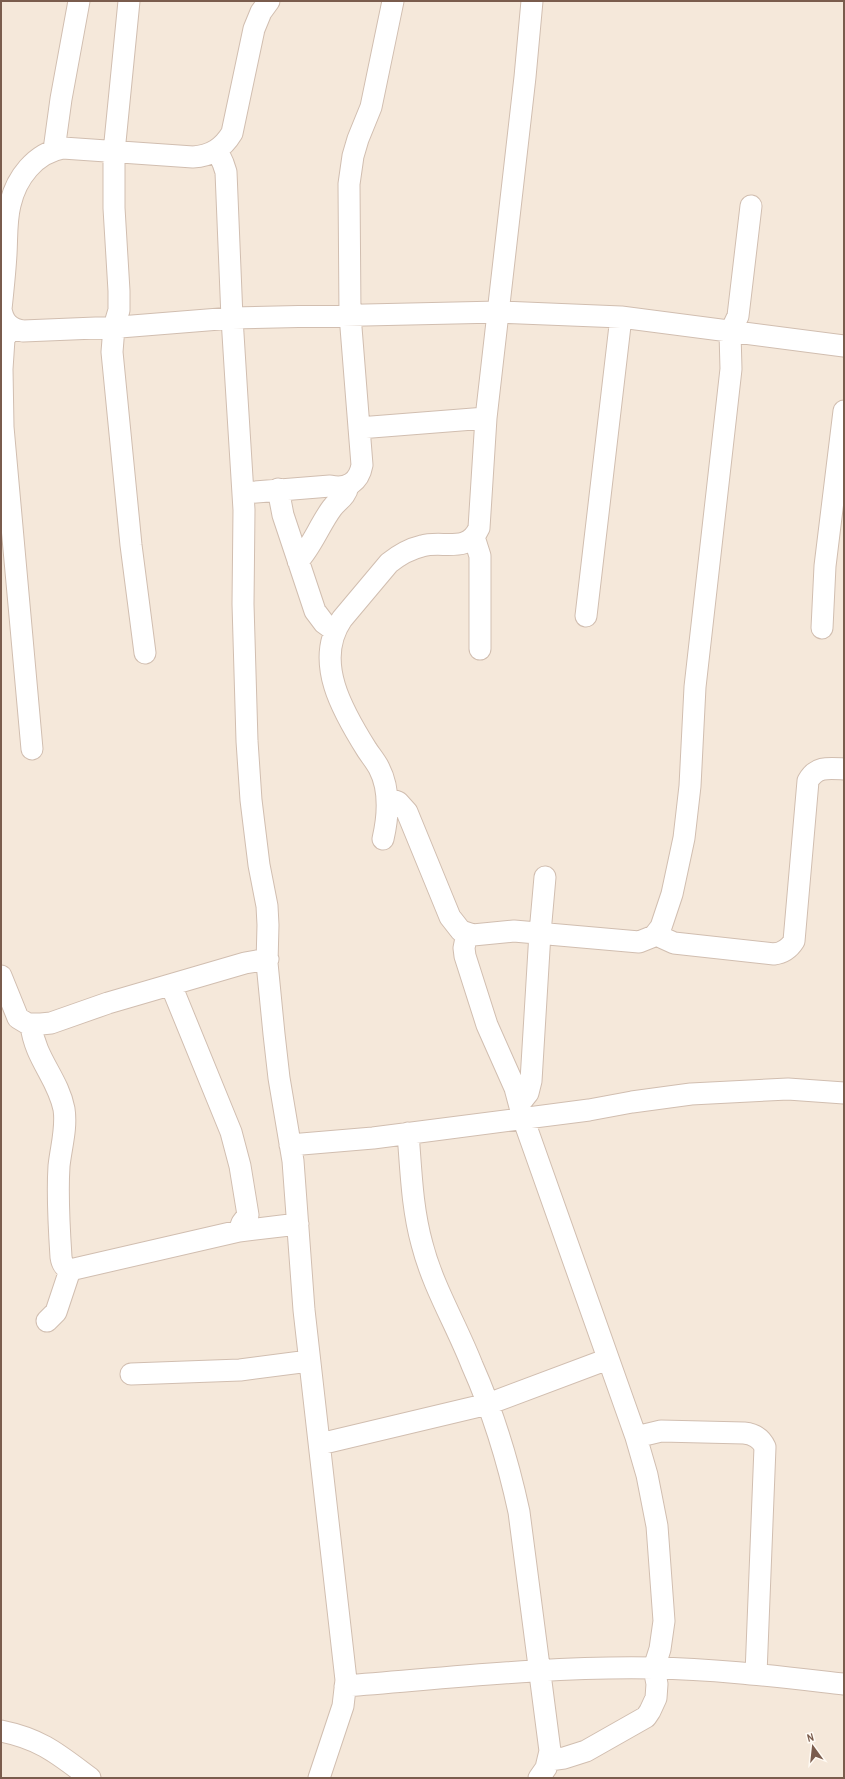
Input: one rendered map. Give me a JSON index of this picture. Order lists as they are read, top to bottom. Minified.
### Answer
{"north":"top"}
